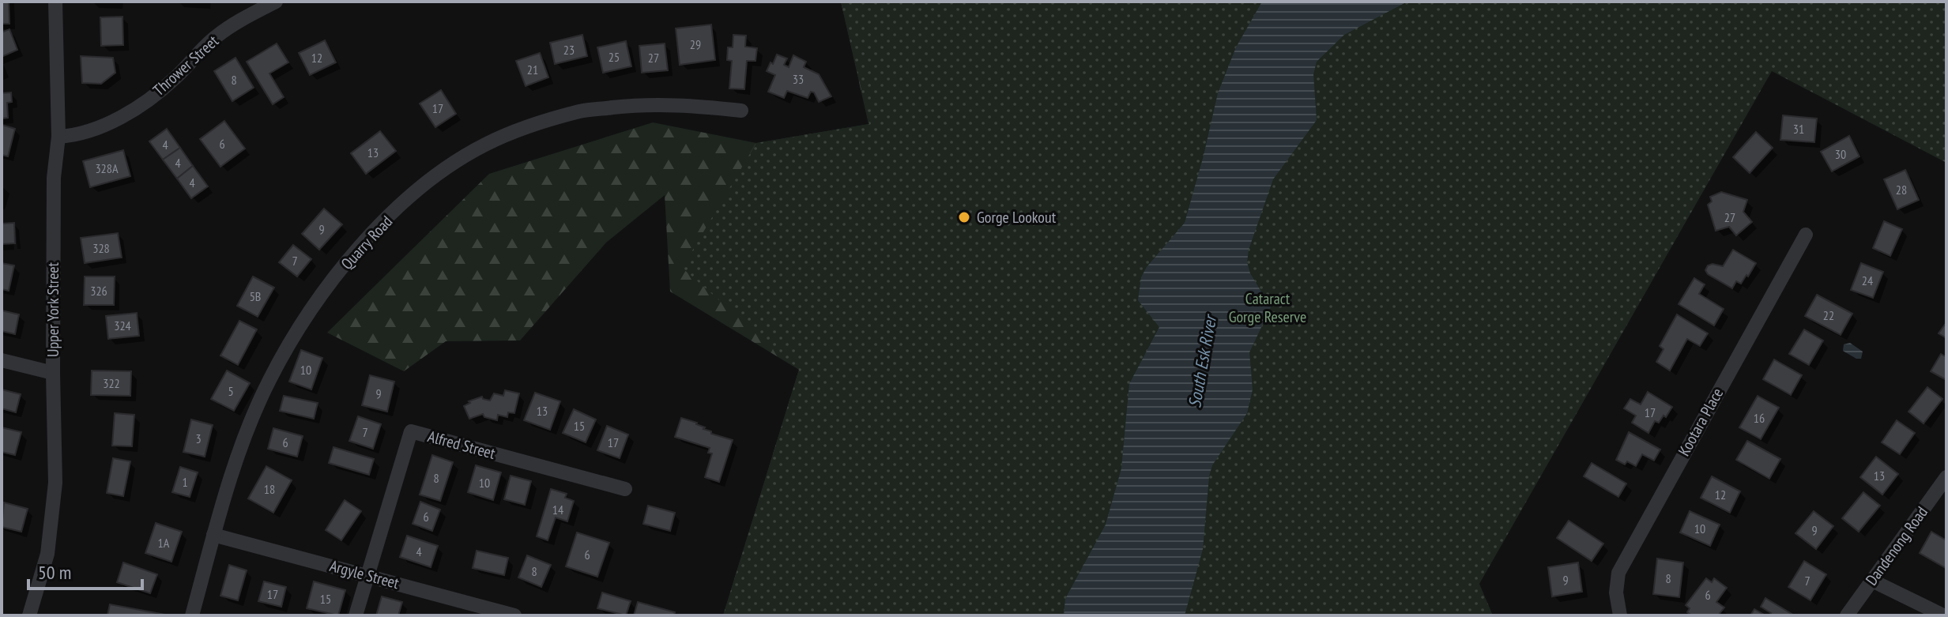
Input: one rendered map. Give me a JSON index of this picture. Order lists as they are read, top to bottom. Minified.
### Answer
{"streets":{"street":["Thrower Street","Quarry Road","Upper York Street","Kootara Place","Alfred Street","Dandenong Road","Argyle Street"]},"crossings":[["Thrower Street","Upper York Street"],["Quarry Road","Argyle Street"],["Alfred Street","Argyle Street"]],"water":["South Esk River"],"parks":["Cataract Gorge Reserve"],"places":["Gorge Lookout"],"house_numbers":["29","23","25","12","27","21","33","8","17","31","6","4","13","30","4","328A","4","28","27","9","328","7","24","326","5B","22","324","10","322","5","9","13","17","16","15","7","3","6","17","13","8","1","10","18","12","14","6","10","9","1A","4","6","8","8","9","7","17","6","15"],"scale_bar":"50 m"}
